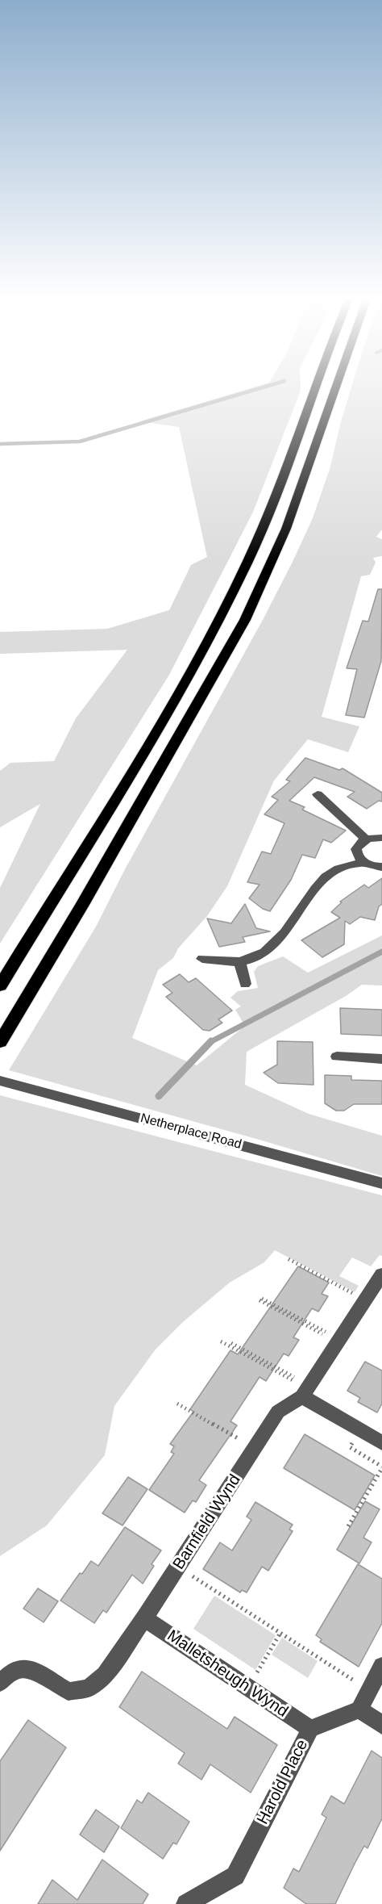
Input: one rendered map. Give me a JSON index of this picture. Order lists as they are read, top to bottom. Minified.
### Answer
{"streets":{"street":["Netherplace Road","Barnfield Wynd","Malletsheugh Wynd","Harold Place"]},"crossings":[["Barnfield Wynd","Malletsheugh Wynd"],["Malletsheugh Wynd","Harold Place"]]}
